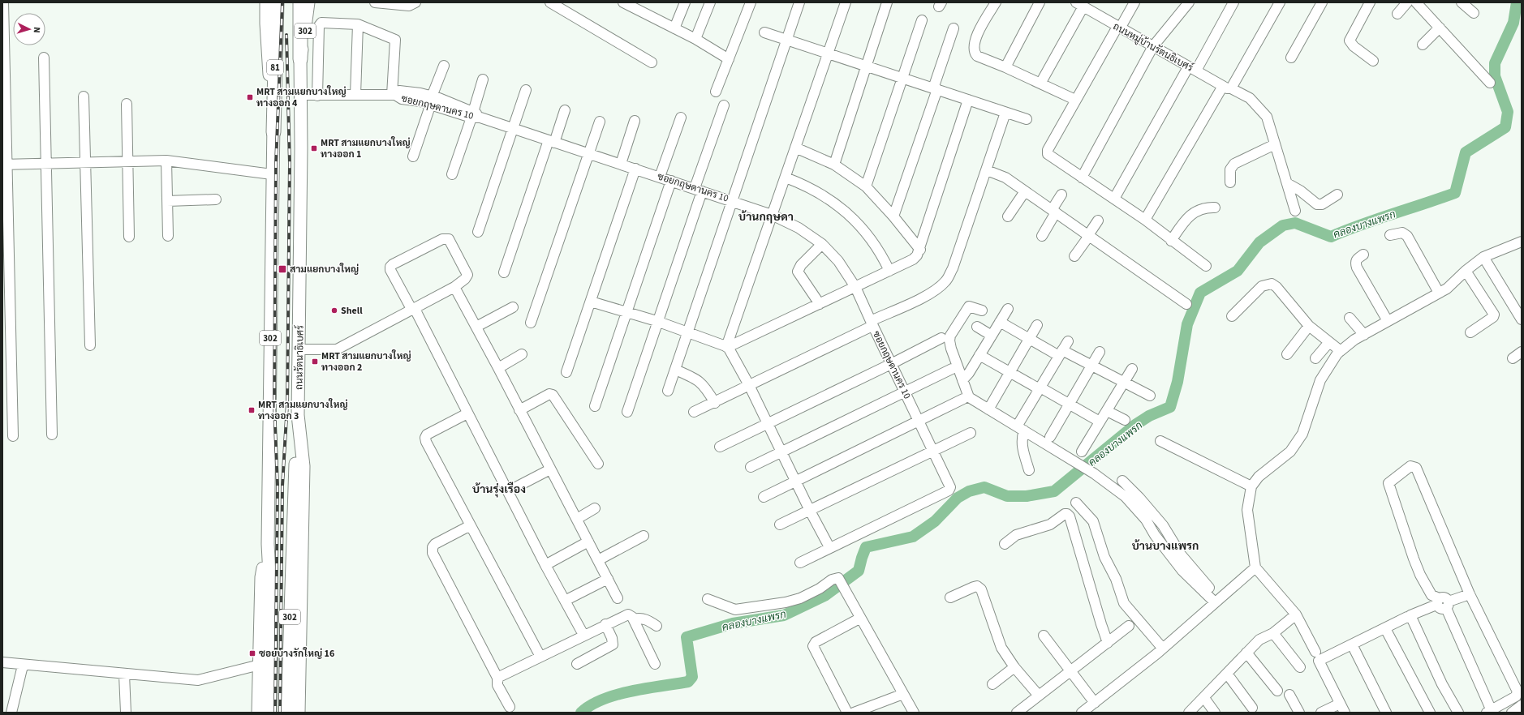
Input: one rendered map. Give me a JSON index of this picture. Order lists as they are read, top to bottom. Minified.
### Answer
{"streets":{"highway":["81"],"main road":["302","ถนนรัตนาธิเบศร์"],"street":["ถนนหมู่บ้านรัตนธิเบศร์","ซอยกฤษดานคร 10"]},"crossings":[["302","81"],["302","ถนนรัตนาธิเบศร์"],["ซอยกฤษดานคร 10","ถนนรัตนาธิเบศร์"]],"districts":["บ้านกฤษดา","บ้านรุ่งเรือง","บ้านบางแพรก"],"water":["คลองบางแพรก"],"places":{"transit":["MRT สามแยกบางใหญ่ ทางออก 4","MRT สามแยกบางใหญ่ ทางออก 1","สามแยกบางใหญ่","MRT สามแยกบางใหญ่ ทางออก 2","MRT สามแยกบางใหญ่ ทางออก 3","ซอยบางรักใหญ่ 16"],"other":["Shell"]},"north":"right"}
